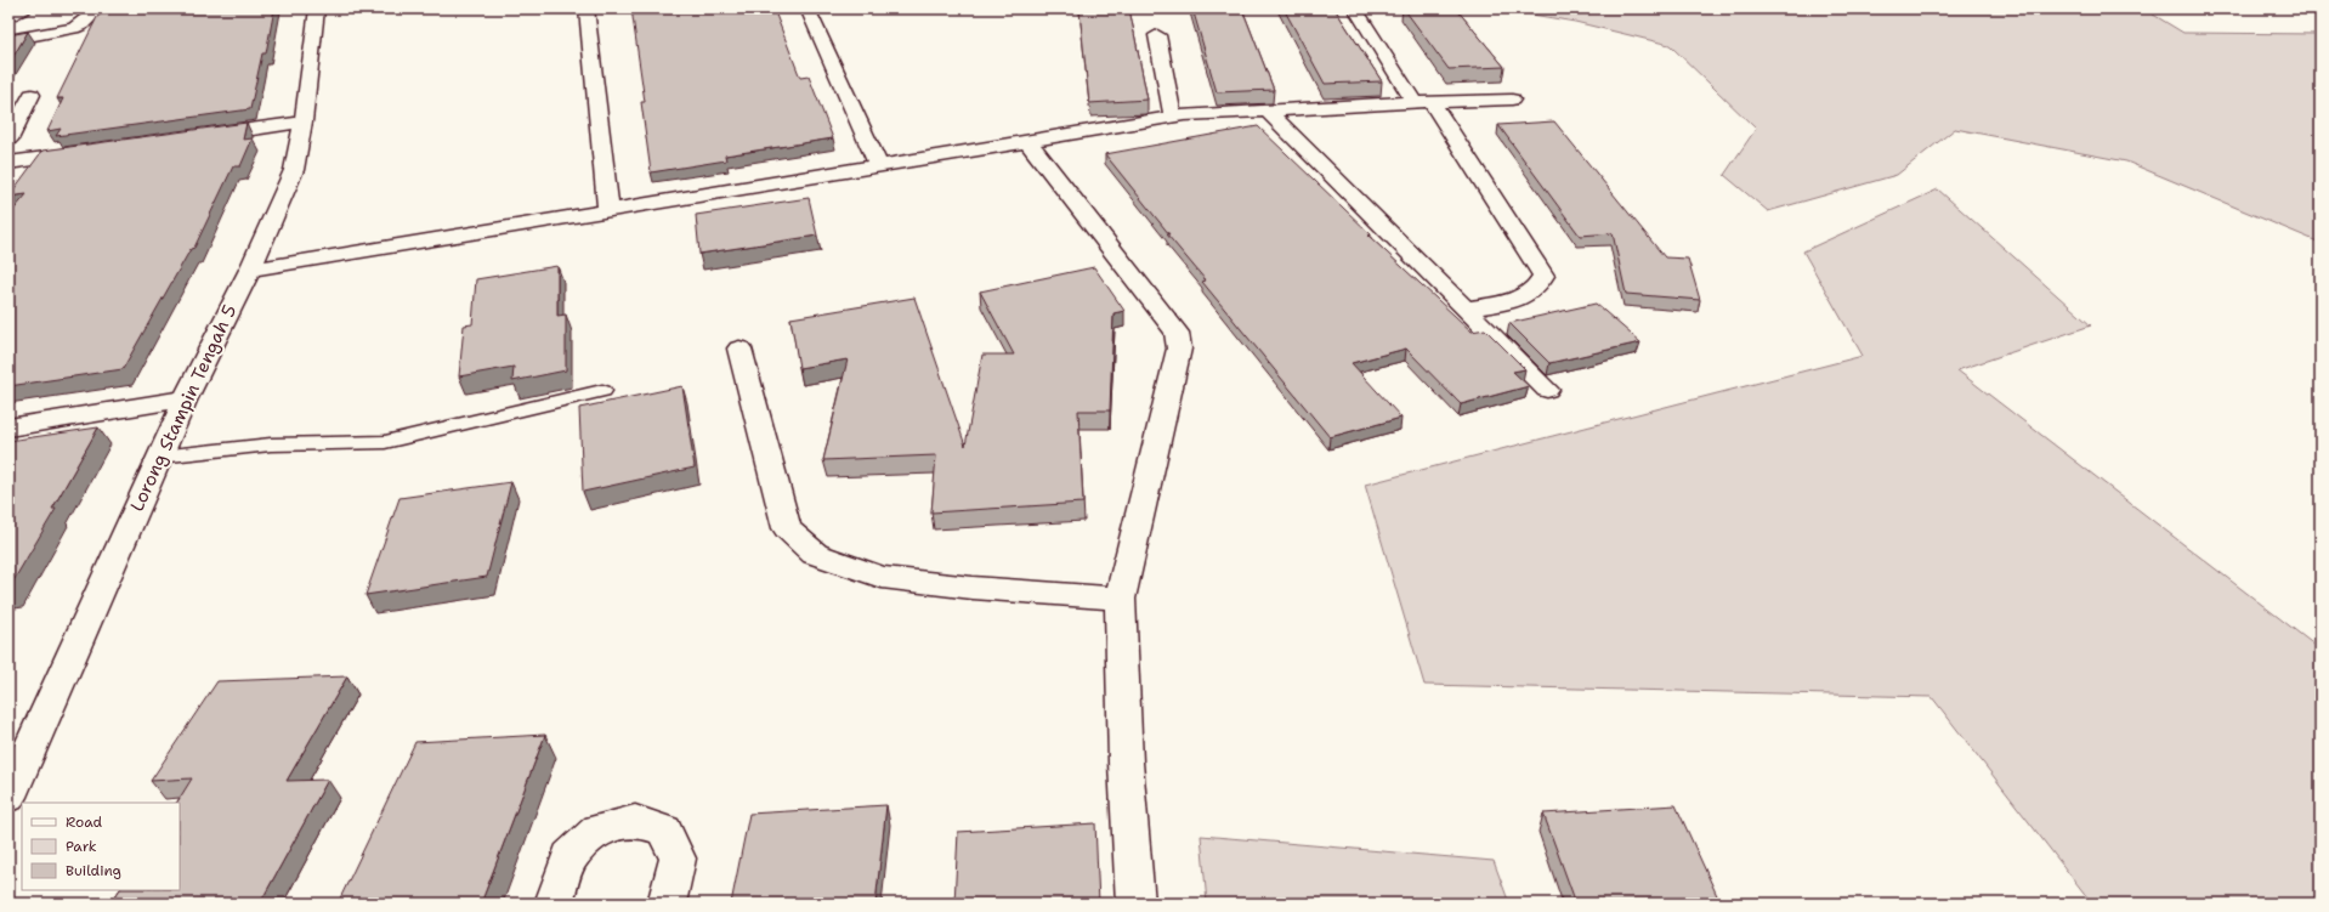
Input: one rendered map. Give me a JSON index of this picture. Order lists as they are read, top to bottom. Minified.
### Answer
{"streets":{"street":["Lorong Stampin Tengah 5"]},"legend":["Road","Park","Building"]}
